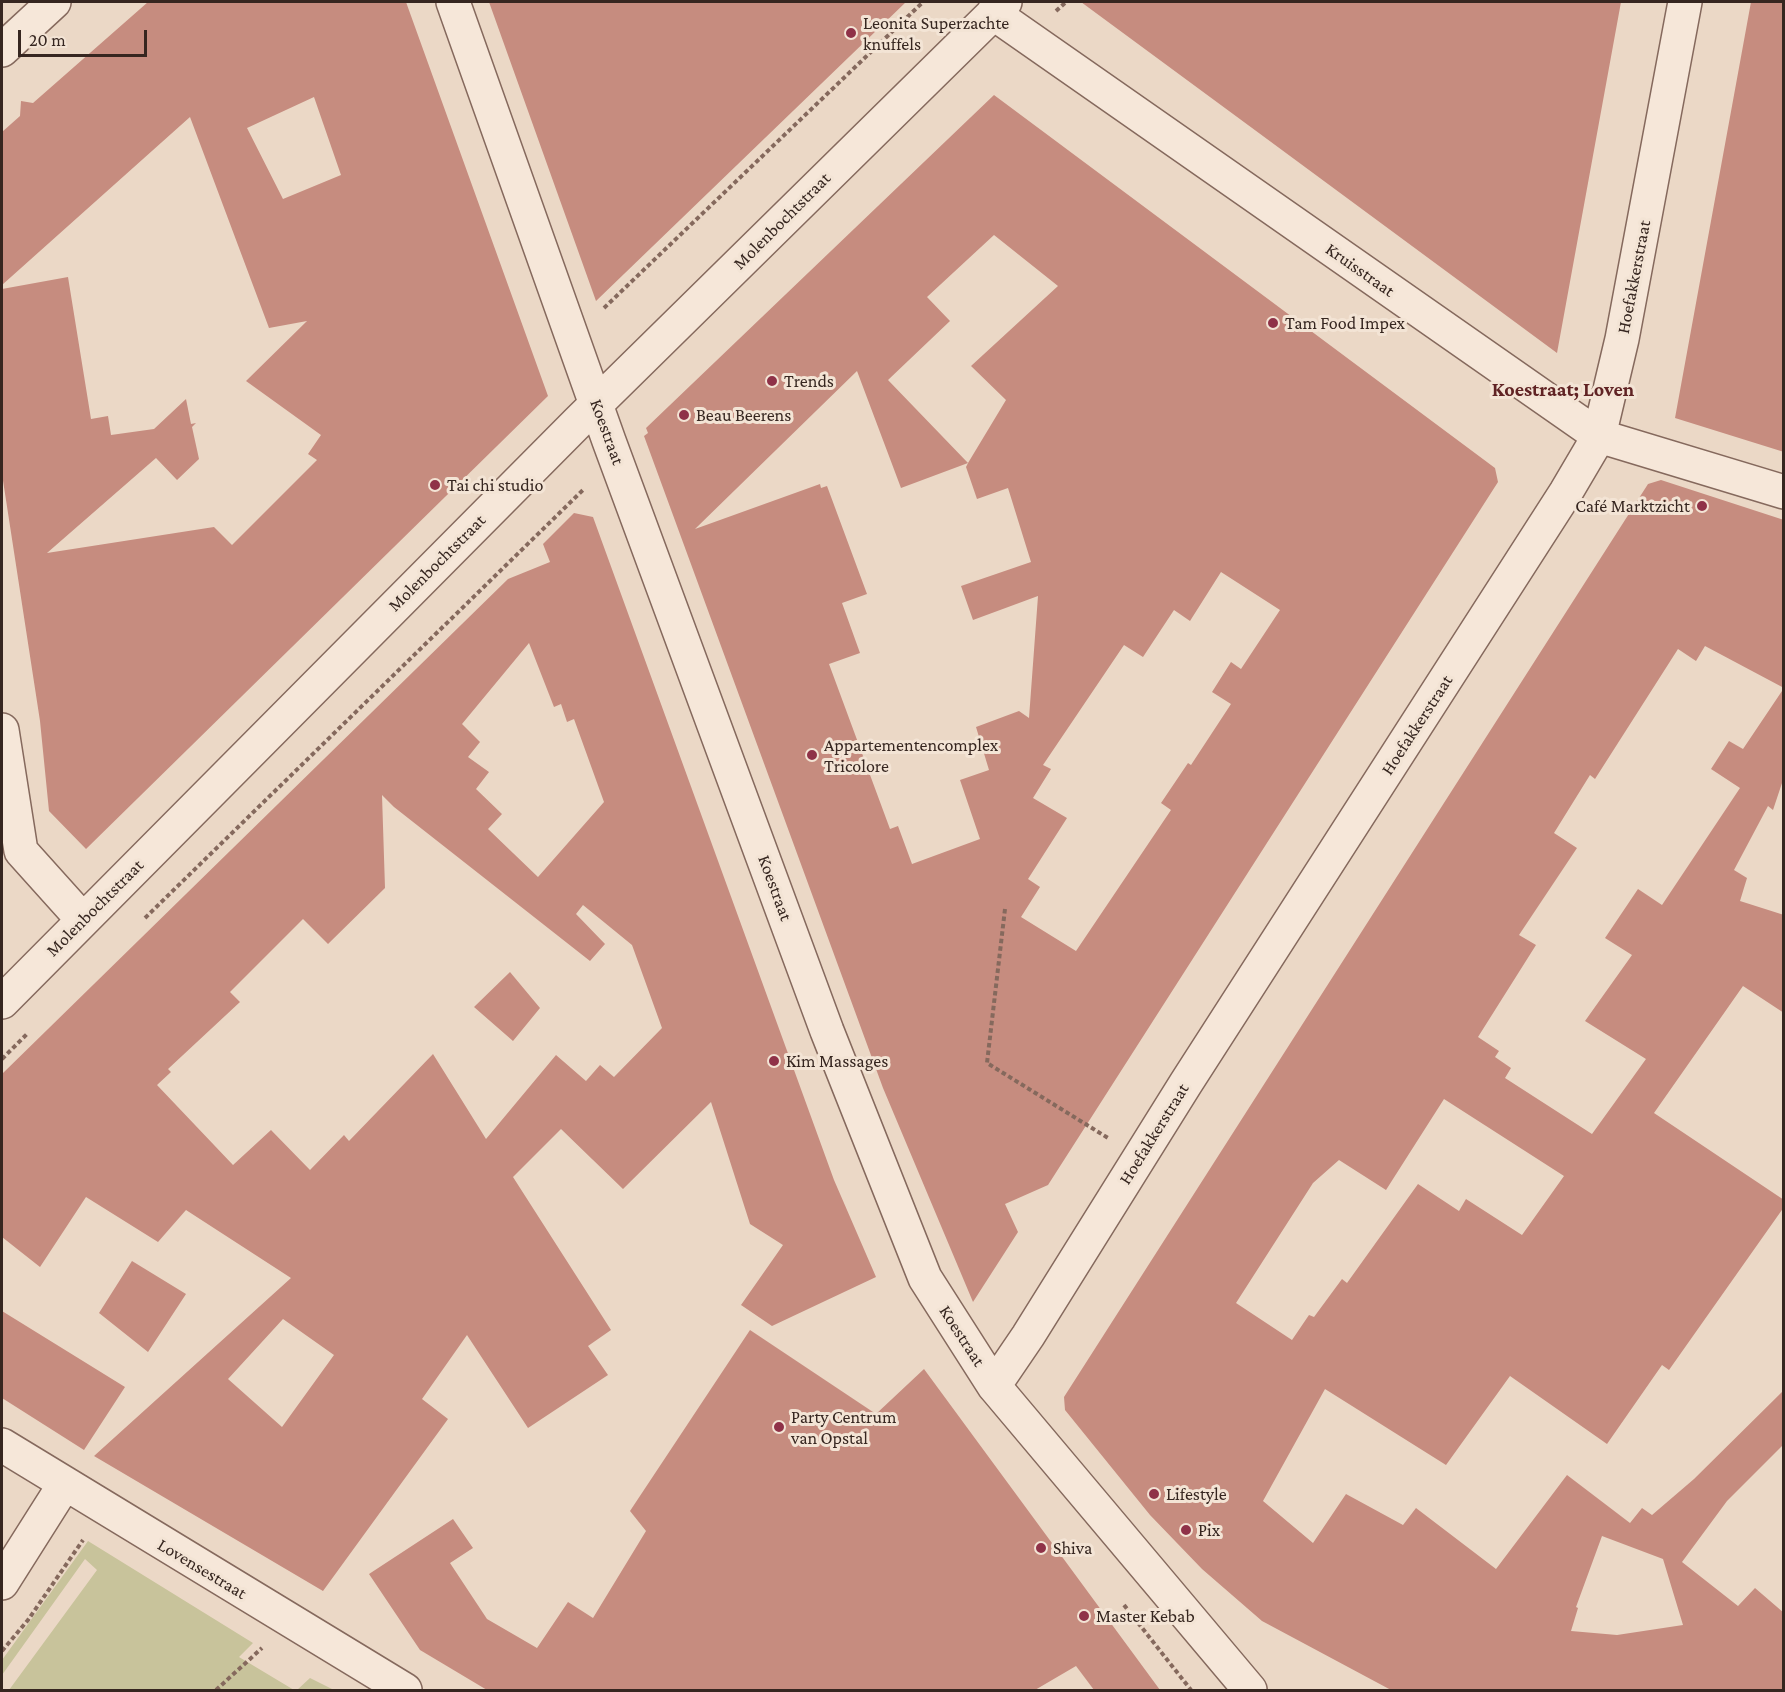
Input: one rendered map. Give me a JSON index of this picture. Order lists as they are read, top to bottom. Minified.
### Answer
{"streets":{"street":["Molenbochtstraat","Kruisstraat","Hoefakkerstraat","Koestraat","Lovensestraat"]},"crossings":[["Molenbochtstraat","Kruisstraat"],["Molenbochtstraat","Koestraat"],["Kruisstraat","Hoefakkerstraat"],["Hoefakkerstraat","Koestraat"]],"districts":["Koestraat; Loven"],"places":["Leonita Superzachte knuffels","Tam Food Impex","Trends","Beau Beerens","Tai chi studio","Café Marktzicht","Appartementencomplex Tricolore","Kim Massages","Party Centrum van Opstal","Lifestyle","Pix","Shiva","Master Kebab"],"scale_bar":"20 m"}
